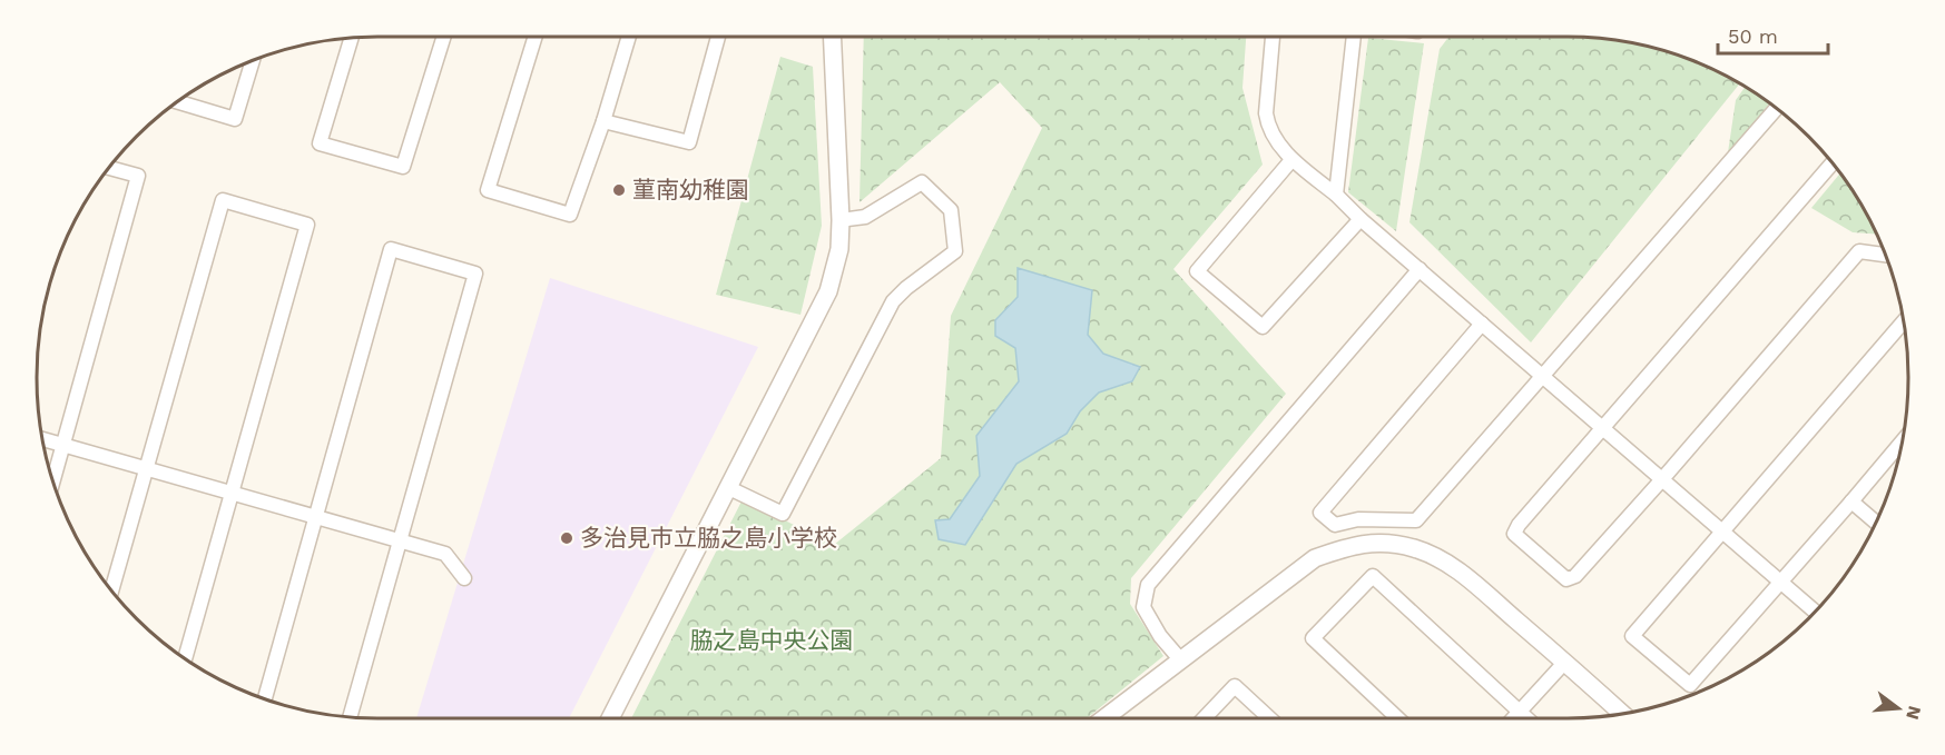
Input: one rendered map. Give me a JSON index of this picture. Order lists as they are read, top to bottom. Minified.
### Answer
{"parks":["脇之島中央公園"],"places":["菫南幼稚園","多治見市立脇之島小学校"],"scale_bar":"50 m","north":"right"}
